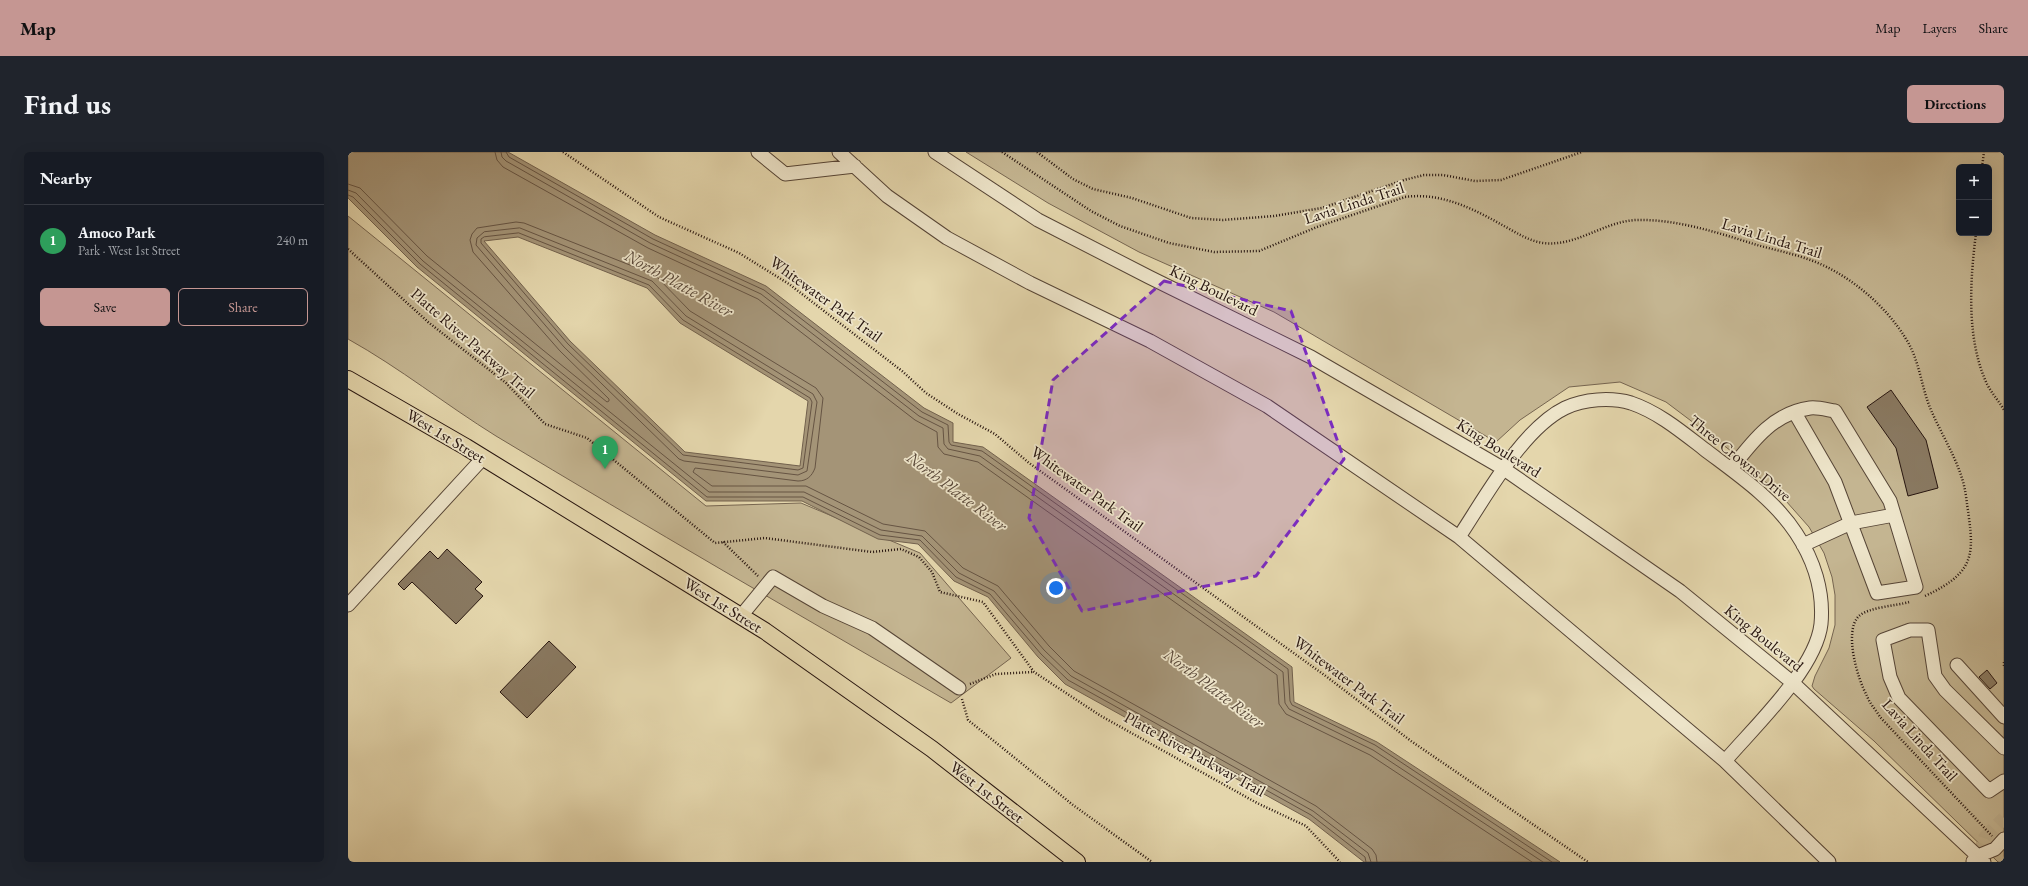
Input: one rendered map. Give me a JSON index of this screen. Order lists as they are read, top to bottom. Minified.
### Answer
{"streets":{"main road":["West 1st Street"],"street":["King Boulevard","Three Crowns Drive"],"path":["Lavia Linda Trail","Whitewater Park Trail","Platte River Parkway Trail"]},"crossings":[["King Boulevard","Three Crowns Drive"]],"water":["North Platte River"],"page":{"header":"Map","nav":["Map","Layers","Share"],"buttons":["Directions",["Save","Share"]],"title":"Find us","heading":"Nearby","map_buttons":["+","−"],"list":[{"mark":"1","name":"Amoco Park","note":"Park · West 1st Street","value":"240 m"}],"pins":"1"}}
